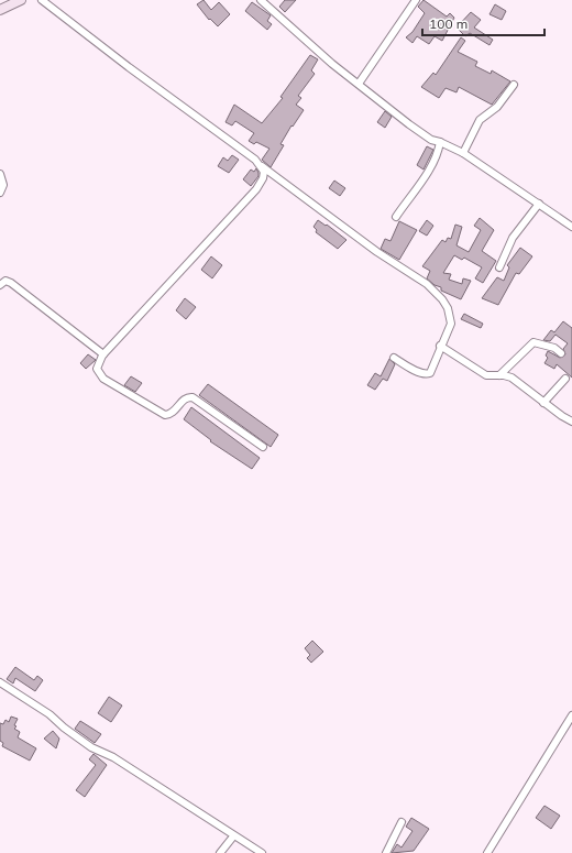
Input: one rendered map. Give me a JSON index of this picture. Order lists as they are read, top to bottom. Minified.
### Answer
{"scale_bar":"100 m"}
